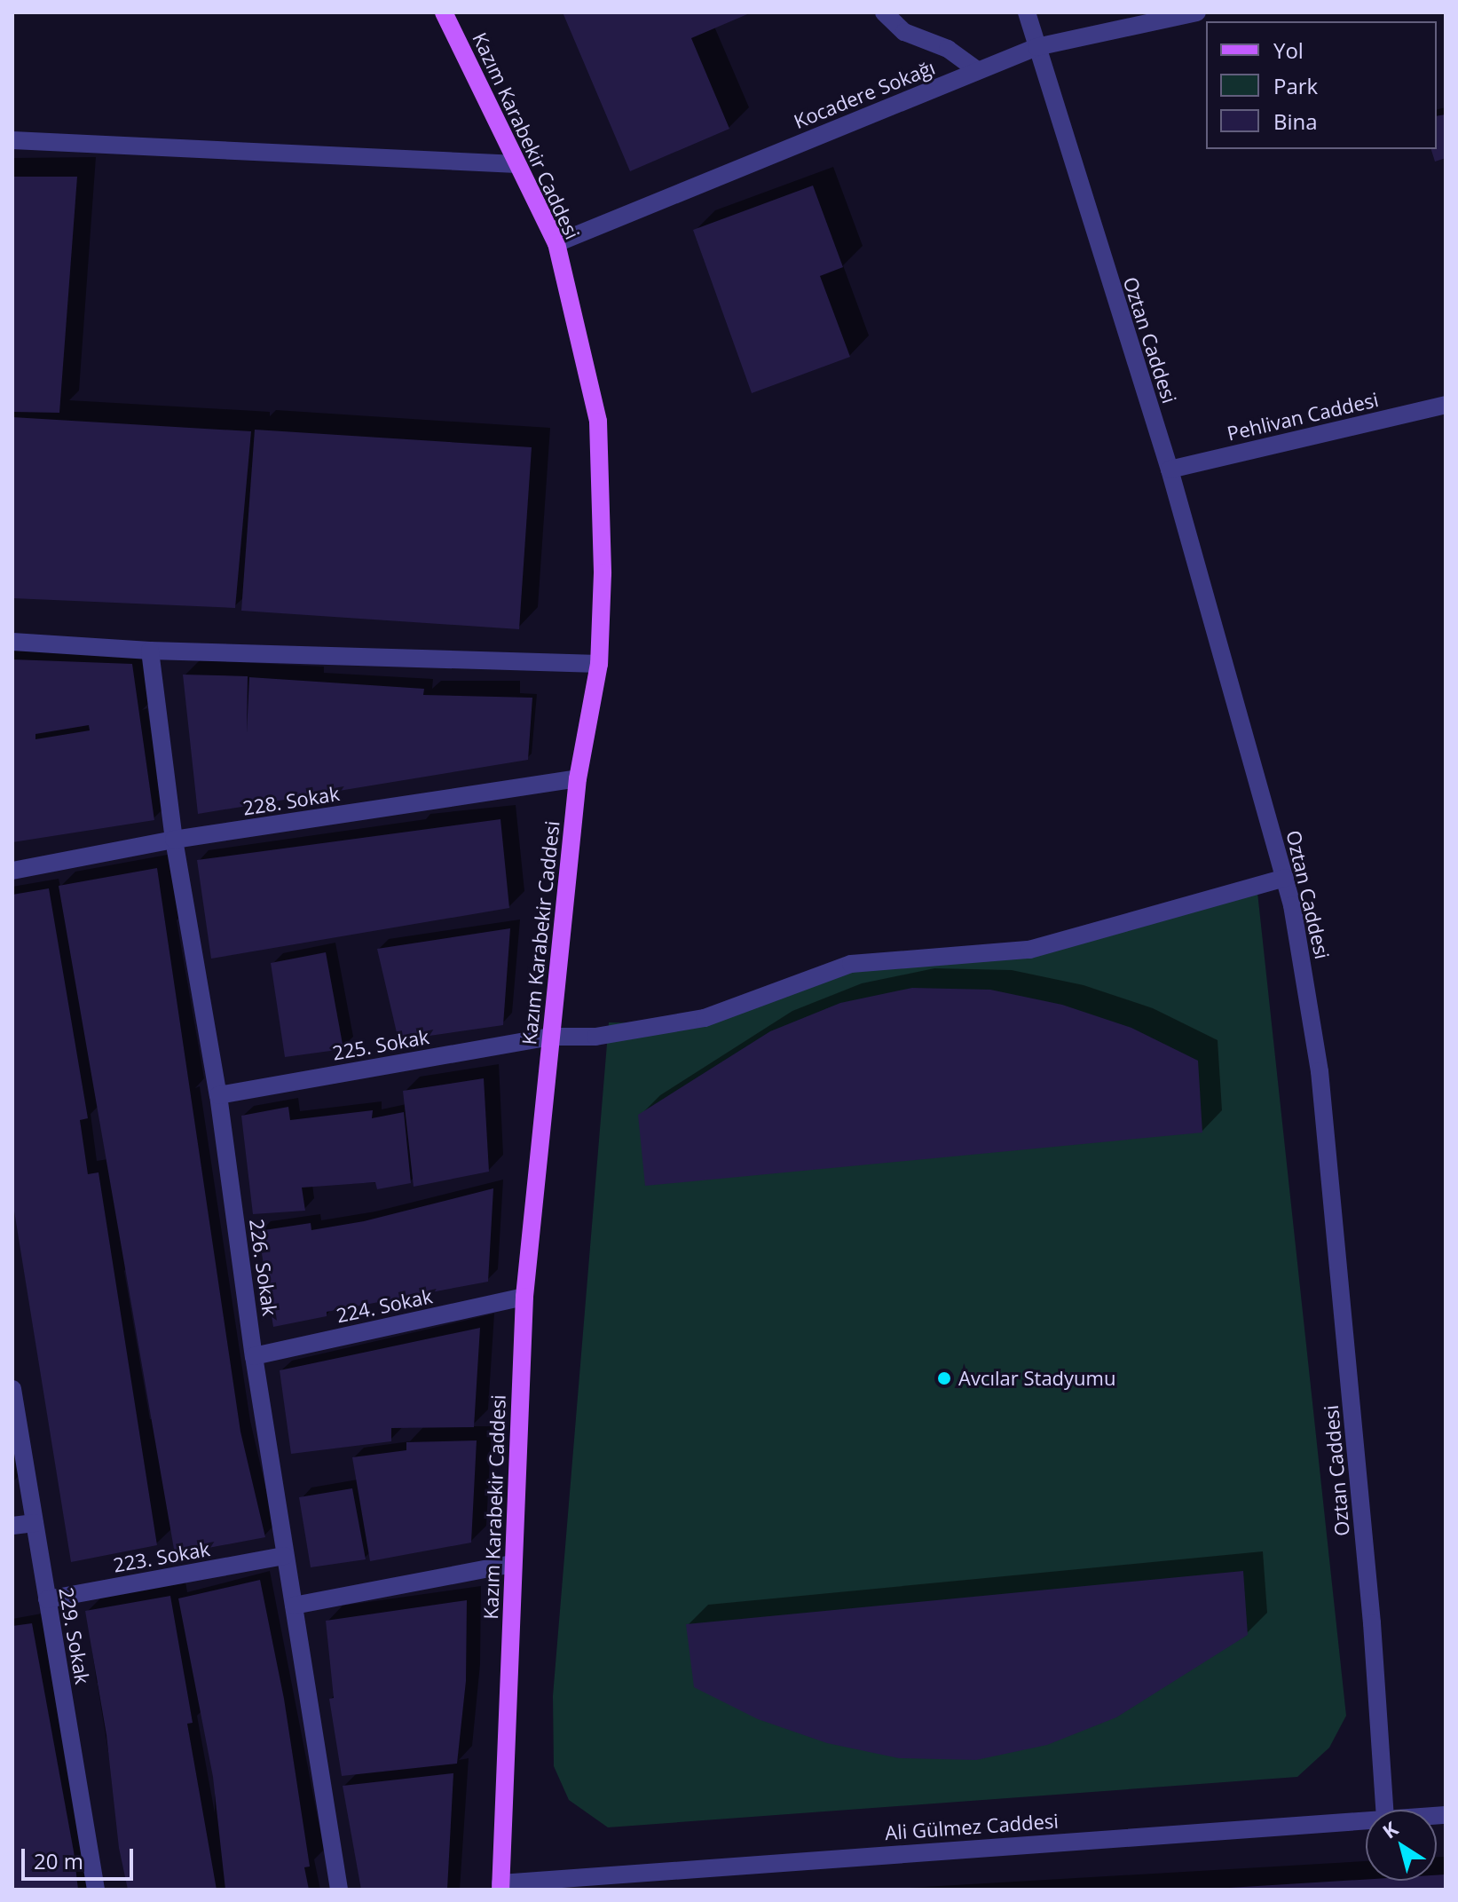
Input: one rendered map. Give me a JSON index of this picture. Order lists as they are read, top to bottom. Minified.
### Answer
{"streets":{"main road":["Kazım Karabekir Caddesi"],"street":["Kocadere Sokağı","Oztan Caddesi","Pehlivan Caddesi","228. Sokak","225. Sokak","226. Sokak","224. Sokak","223. Sokak","229. Sokak","Ali Gülmez Caddesi"]},"crossings":[["Kocadere Sokağı","Kazım Karabekir Caddesi"],["Kocadere Sokağı","Oztan Caddesi"],["Kazım Karabekir Caddesi","228. Sokak"],["Kazım Karabekir Caddesi","225. Sokak"],["Kazım Karabekir Caddesi","224. Sokak"],["Kazım Karabekir Caddesi","Ali Gülmez Caddesi"],["Oztan Caddesi","Pehlivan Caddesi"],["Oztan Caddesi","225. Sokak"],["228. Sokak","226. Sokak"],["225. Sokak","226. Sokak"],["226. Sokak","224. Sokak"],["226. Sokak","223. Sokak"],["223. Sokak","229. Sokak"]],"places":["Avcılar Stadyumu"],"legend":["Yol","Park","Bina"],"scale_bar":"20 m","north":"top left"}
